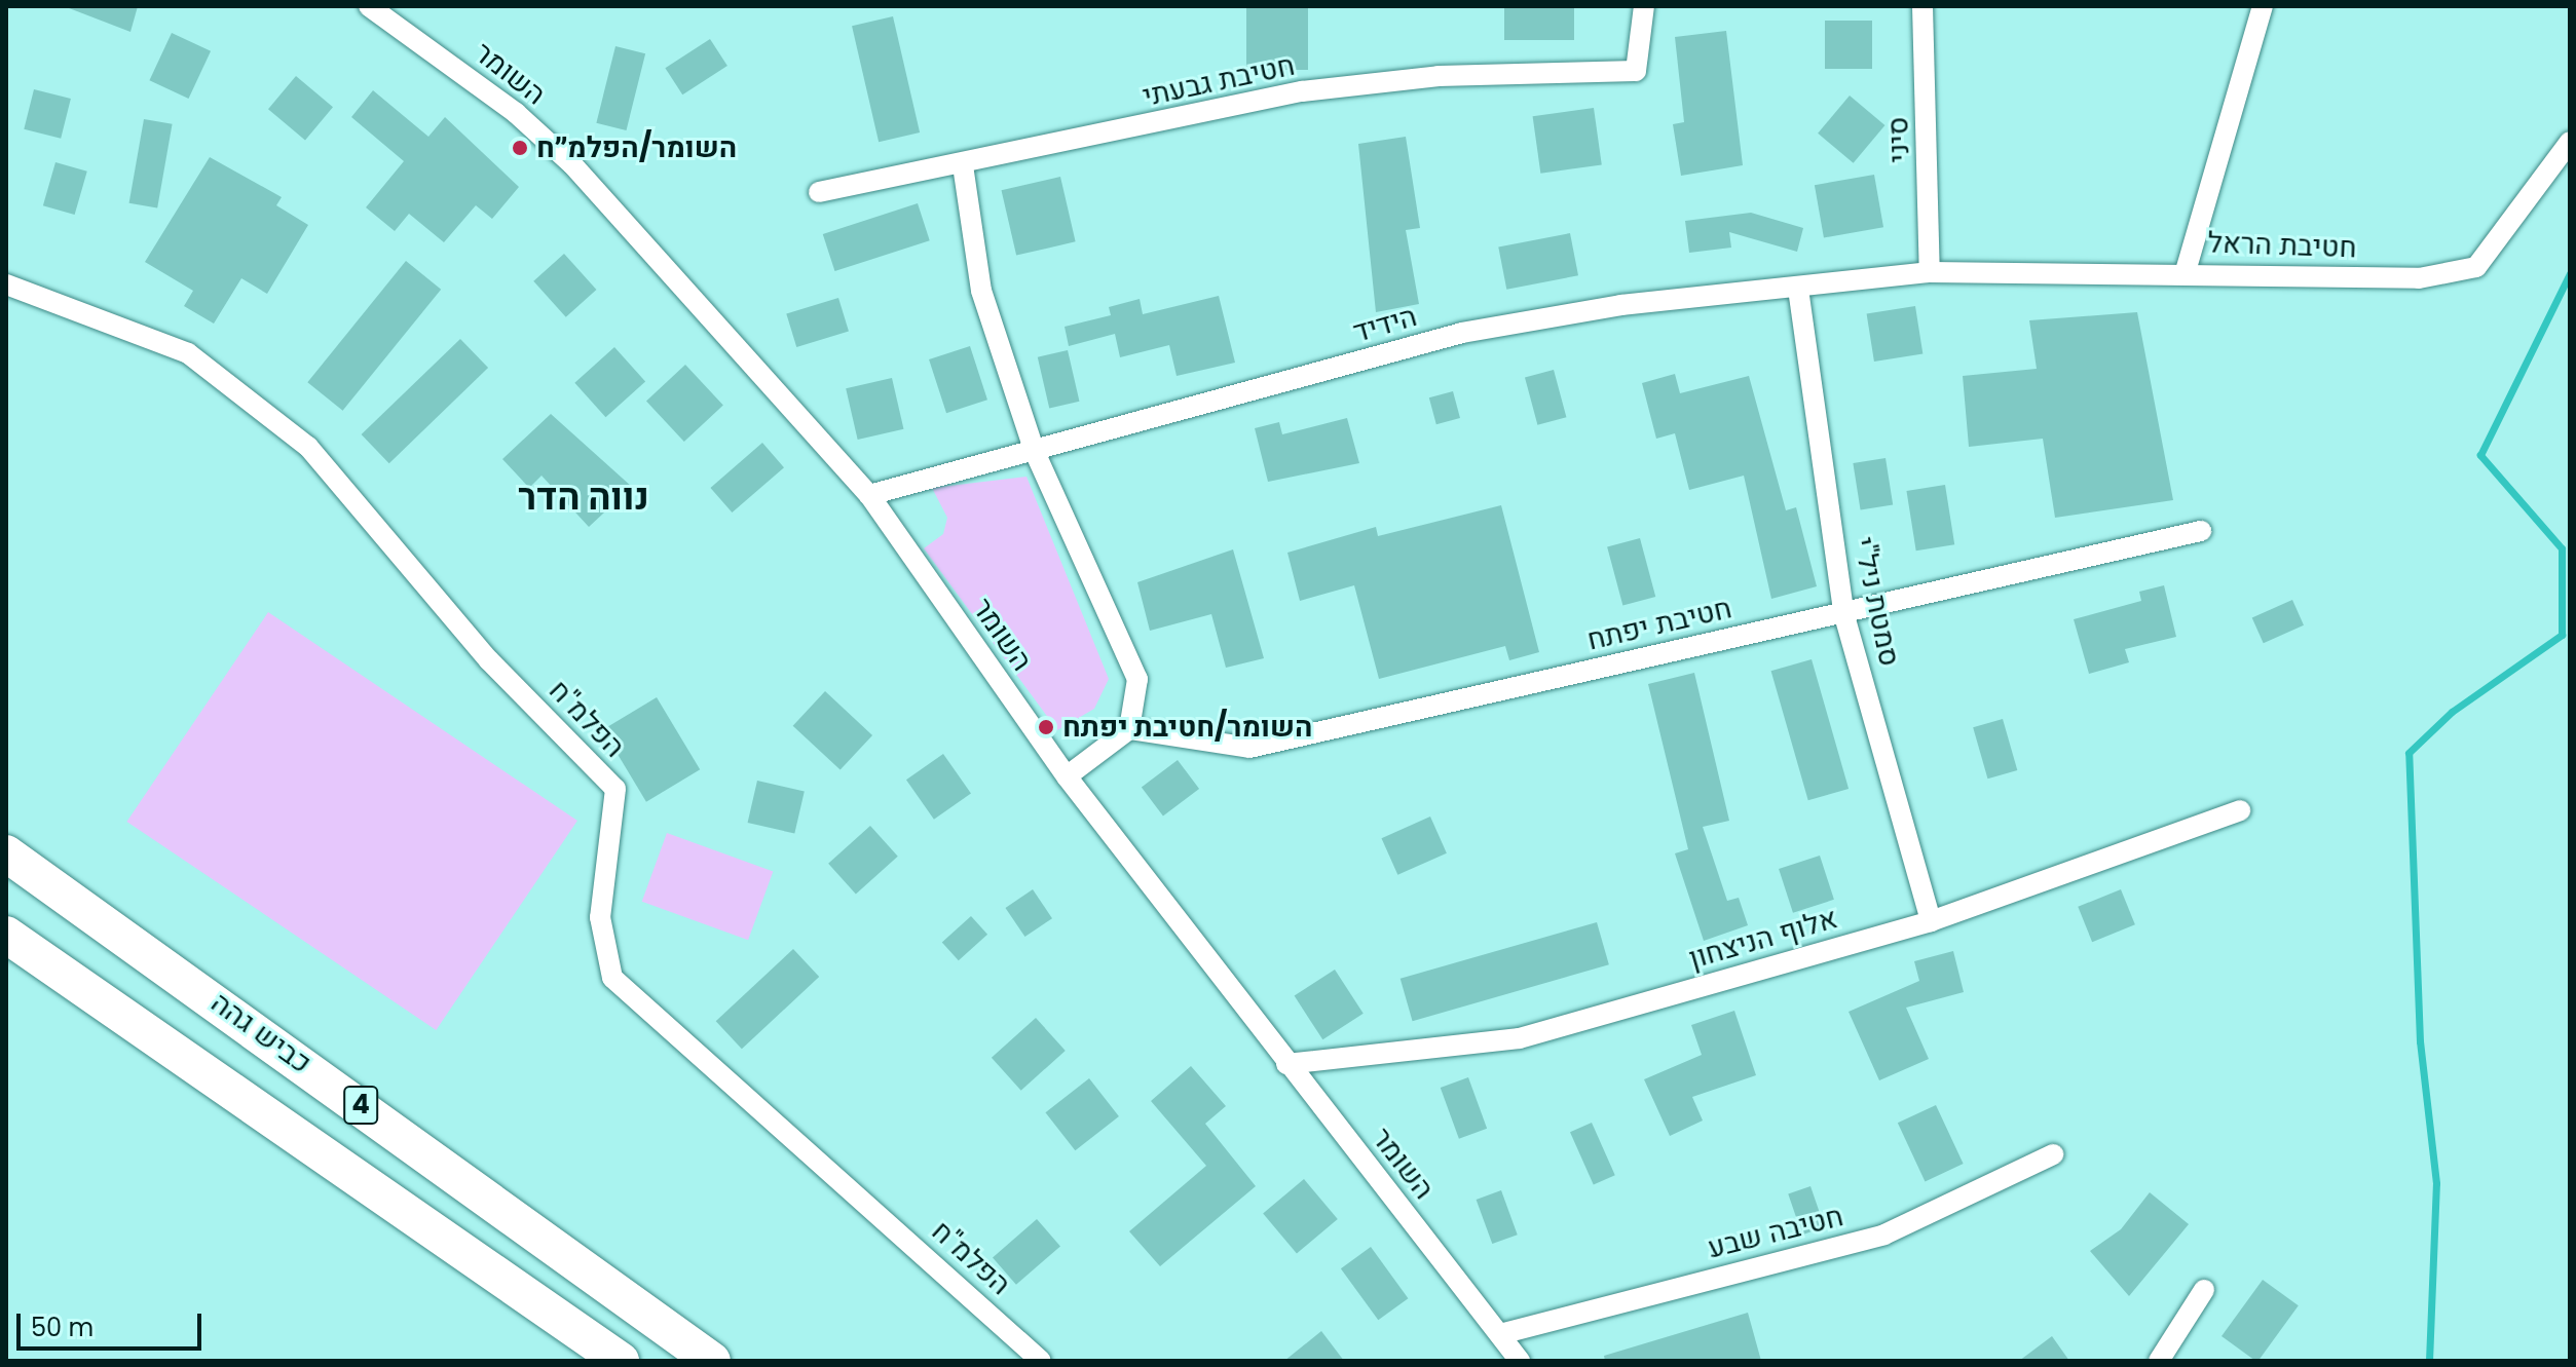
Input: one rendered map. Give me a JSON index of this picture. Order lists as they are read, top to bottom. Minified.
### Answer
{"streets":{"highway":["כביש גהה","4"],"street":["השומר","חטיבת גבעתי","סיני","חטיבת הראל","הידיד","סמטת ניל\"י","חטיבת יפתח","הפלמ\"ח","אלוף הניצחון","חטיבה שבע"]},"crossings":[["השומר","הידיד"],["השומר","אלוף הניצחון"],["השומר","חטיבה שבע"],["סיני","חטיבת הראל"],["סיני","הידיד"],["חטיבת הראל","הידיד"],["הידיד","סמטת ניל\"י"],["סמטת ניל\"י","חטיבת יפתח"],["סמטת ניל\"י","אלוף הניצחון"]],"districts":["נווה הדר"],"places":["השומר/הפלמ״ח","השומר/חטיבת יפתח"],"scale_bar":"50 m"}
